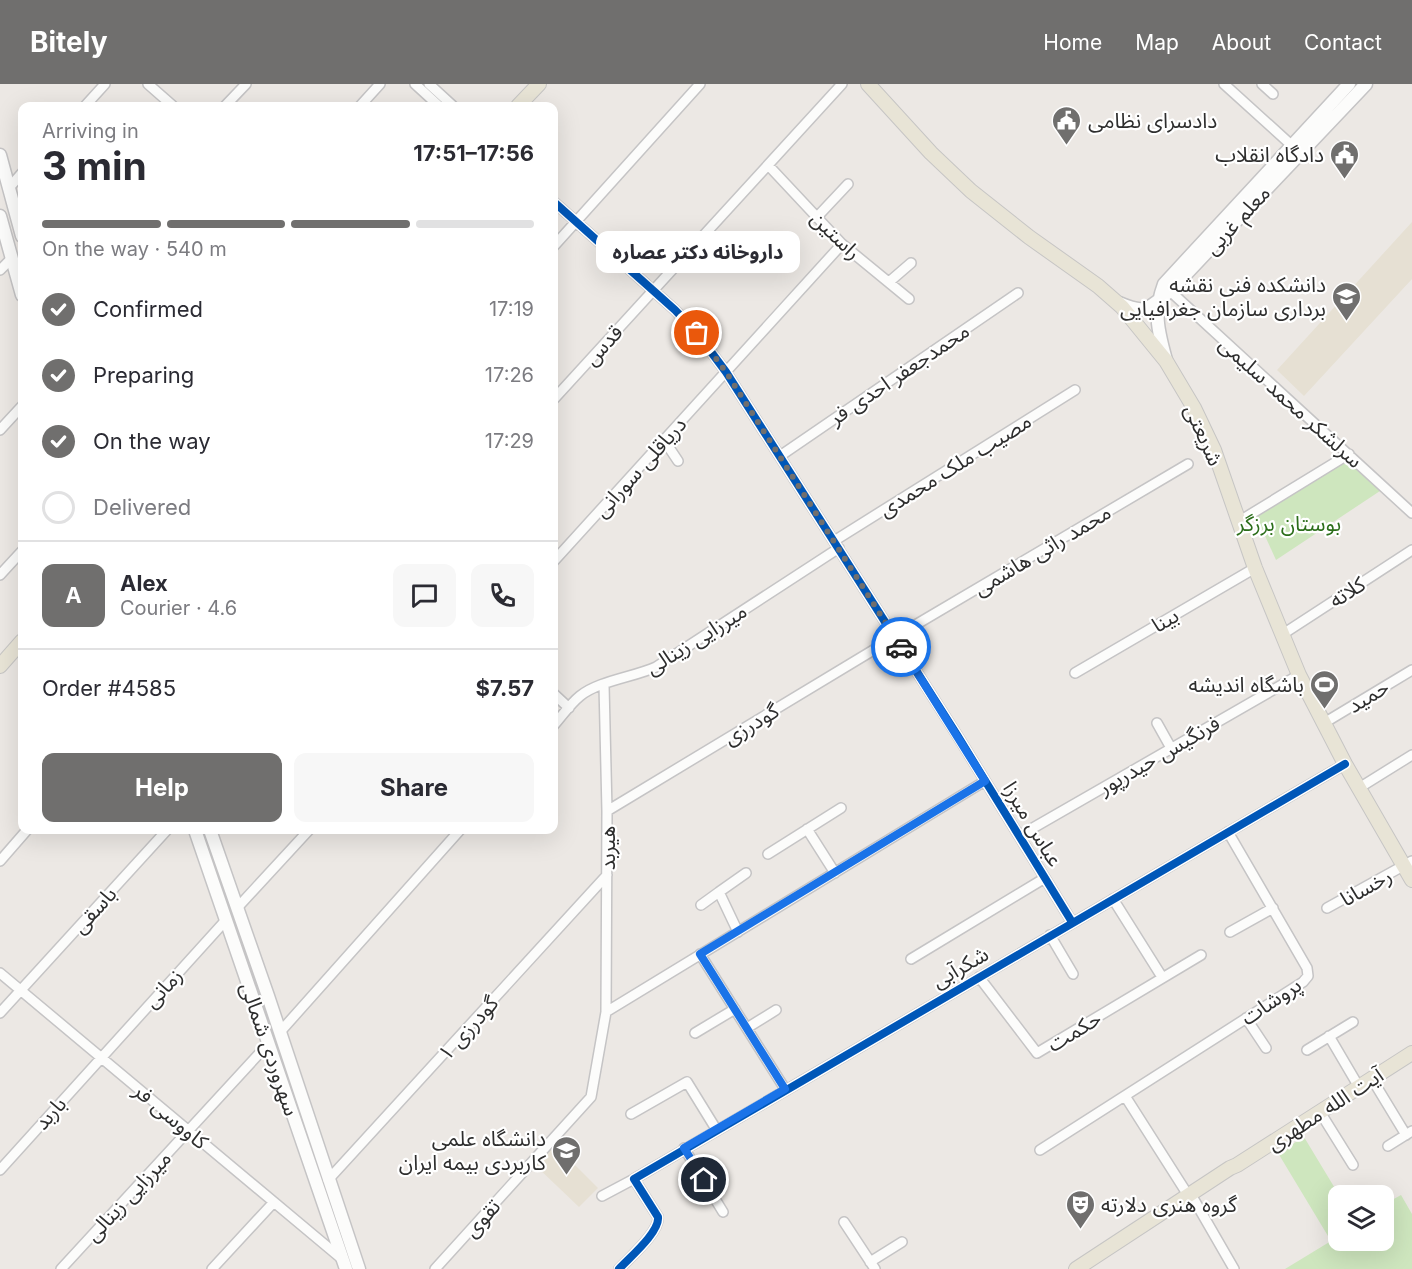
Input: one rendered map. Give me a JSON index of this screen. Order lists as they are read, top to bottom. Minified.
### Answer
{"streets":{"main road":["معلم غربی","شریعتی","سهروردی شمالی","آیت الله مطهری"],"street":["راستین","قدس","محمدجعفر احدی فر","سرلشکر محمد سلیمی","مصیب ملک محمدی","دریاقلی سورانی","محمد راثی هاشمی","کلاته","بینا","میرزایی زینالی","حمید","گودرزی","فرنگیس حیدرپور","عباس میرزا","هیربد","رخسانا","باسقی","شکرآبی","زمانی","پروشات","گودرزی ۱","حکمت","باربد","کاووسی فر","تقوی"]},"crossings":[["معلم غربی","سرلشکر محمد سلیمی"],["راستین","قدس"],["راستین","دریاقلی سورانی"],["قدس","عباس میرزا"],["محمدجعفر احدی فر","عباس میرزا"],["شریعتی","کلاته"],["شریعتی","بینا"],["شریعتی","حمید"],["شریعتی","فرنگیس حیدرپور"],["شریعتی","رخسانا"],["شریعتی","شکرآبی"],["مصیب ملک محمدی","میرزایی زینالی"],["مصیب ملک محمدی","عباس میرزا"],["دریاقلی سورانی","عباس میرزا"],["محمد راثی هاشمی","گودرزی"],["محمد راثی هاشمی","عباس میرزا"],["میرزایی زینالی","عباس میرزا"],["میرزایی زینالی","هیربد"],["میرزایی زینالی","سهروردی شمالی"],["میرزایی زینالی","کاووسی فر"],["گودرزی","عباس میرزا"],["گودرزی","هیربد"],["فرنگیس حیدرپور","عباس میرزا"],["عباس میرزا","شکرآبی"],["هیربد","گودرزی ۱"],["هیربد","تقوی"],["باسقی","کاووسی فر"],["شکرآبی","پروشات"],["شکرآبی","حکمت"],["زمانی","سهروردی شمالی"],["زمانی","باربد"],["زمانی","کاووسی فر"],["گودرزی ۱","سهروردی شمالی"],["سهروردی شمالی","کاووسی فر"],["باربد","کاووسی فر"]],"parks":["بوستان برزگر"],"places":{"public building":["دادسرای نظامی","دادگاه انقلاب"],"school or university":["دانشکده فنی نقشه برداری سازمان جغرافیایی","دانشگاه علمی کاربردی بیمه ایران"],"other":["داروخانه دکتر عصاره"],"sports":["باشگاه اندیشه"],"theatre":["گروه هنری دلارته"]},"page":{"header":"Bitely","nav":["Home","Map","About","Contact"],"heading":["3 min","Arriving in","17:51–17:56"],"panel":["Alex","Courier · 4.6","Order #4585","$7.57"],"bar":"On the way · 540 m","bubble":"داروخانه دکتر عصاره","list":[["Confirmed","17:19"],["Preparing","17:26"],["On the way","17:29"],"Delivered"],"round":"A","buttons":["Help","Share"]}}
